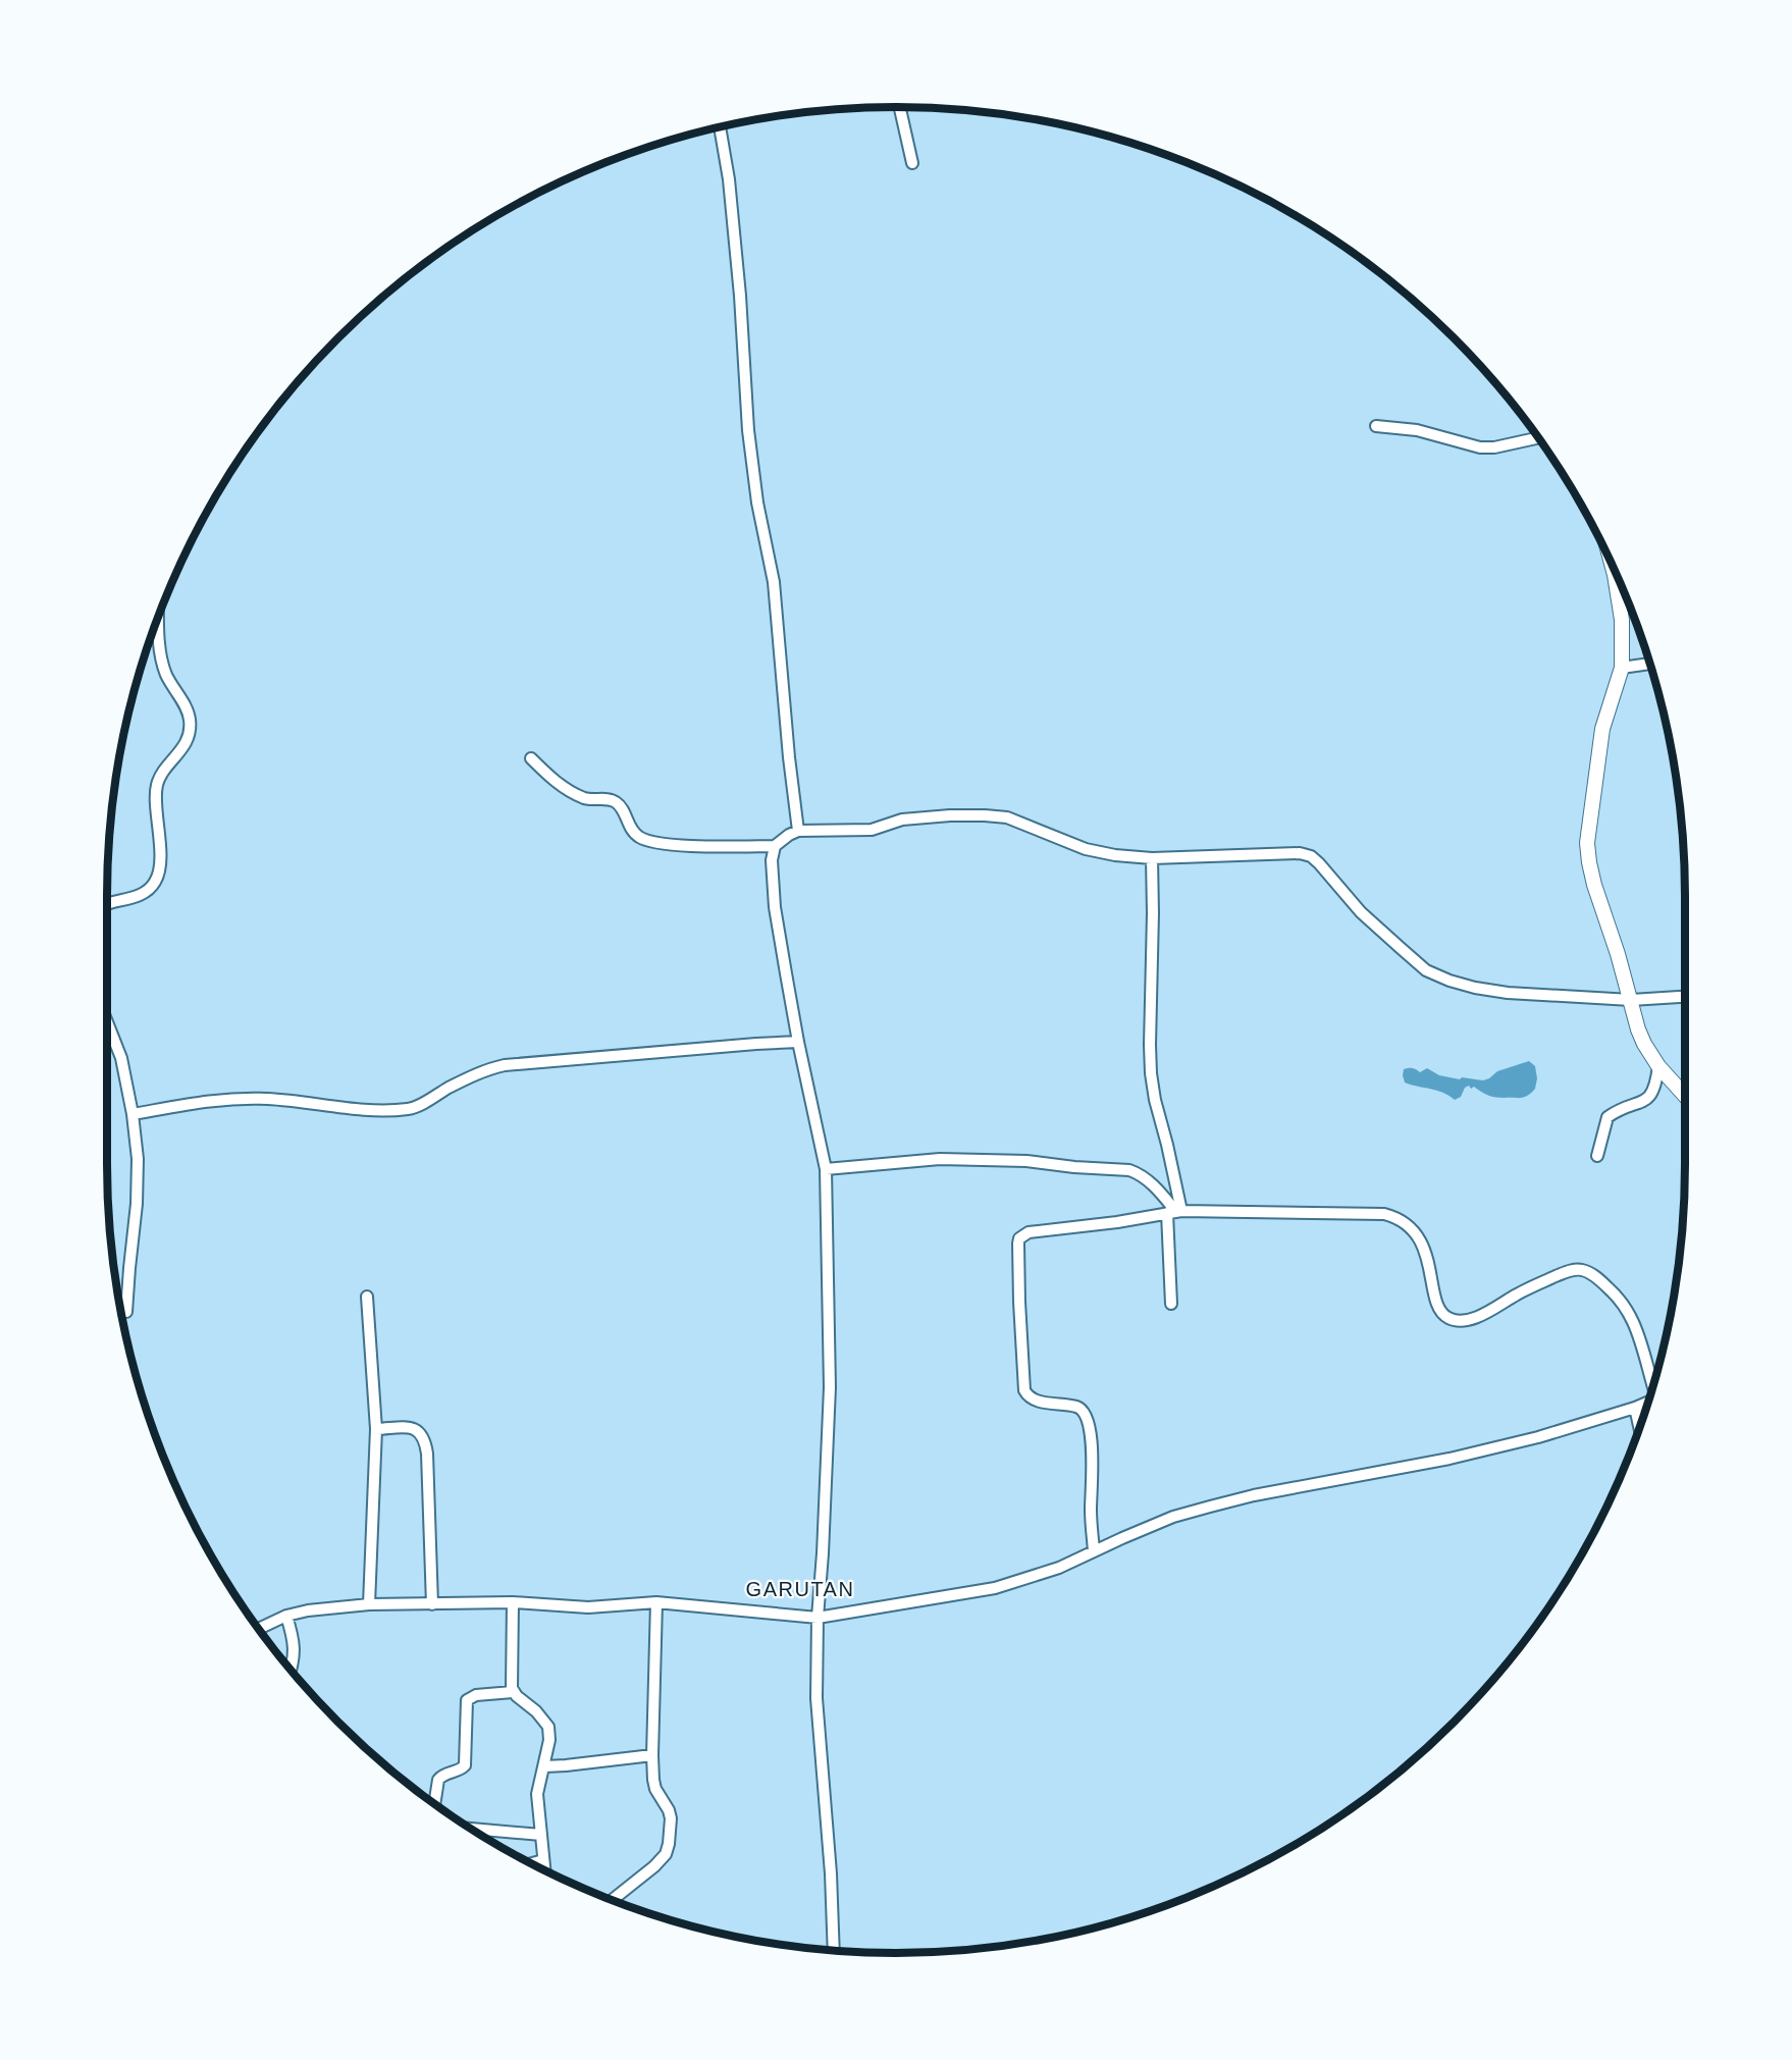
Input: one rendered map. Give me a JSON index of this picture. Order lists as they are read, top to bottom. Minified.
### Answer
{"districts":["GARUTAN"]}
